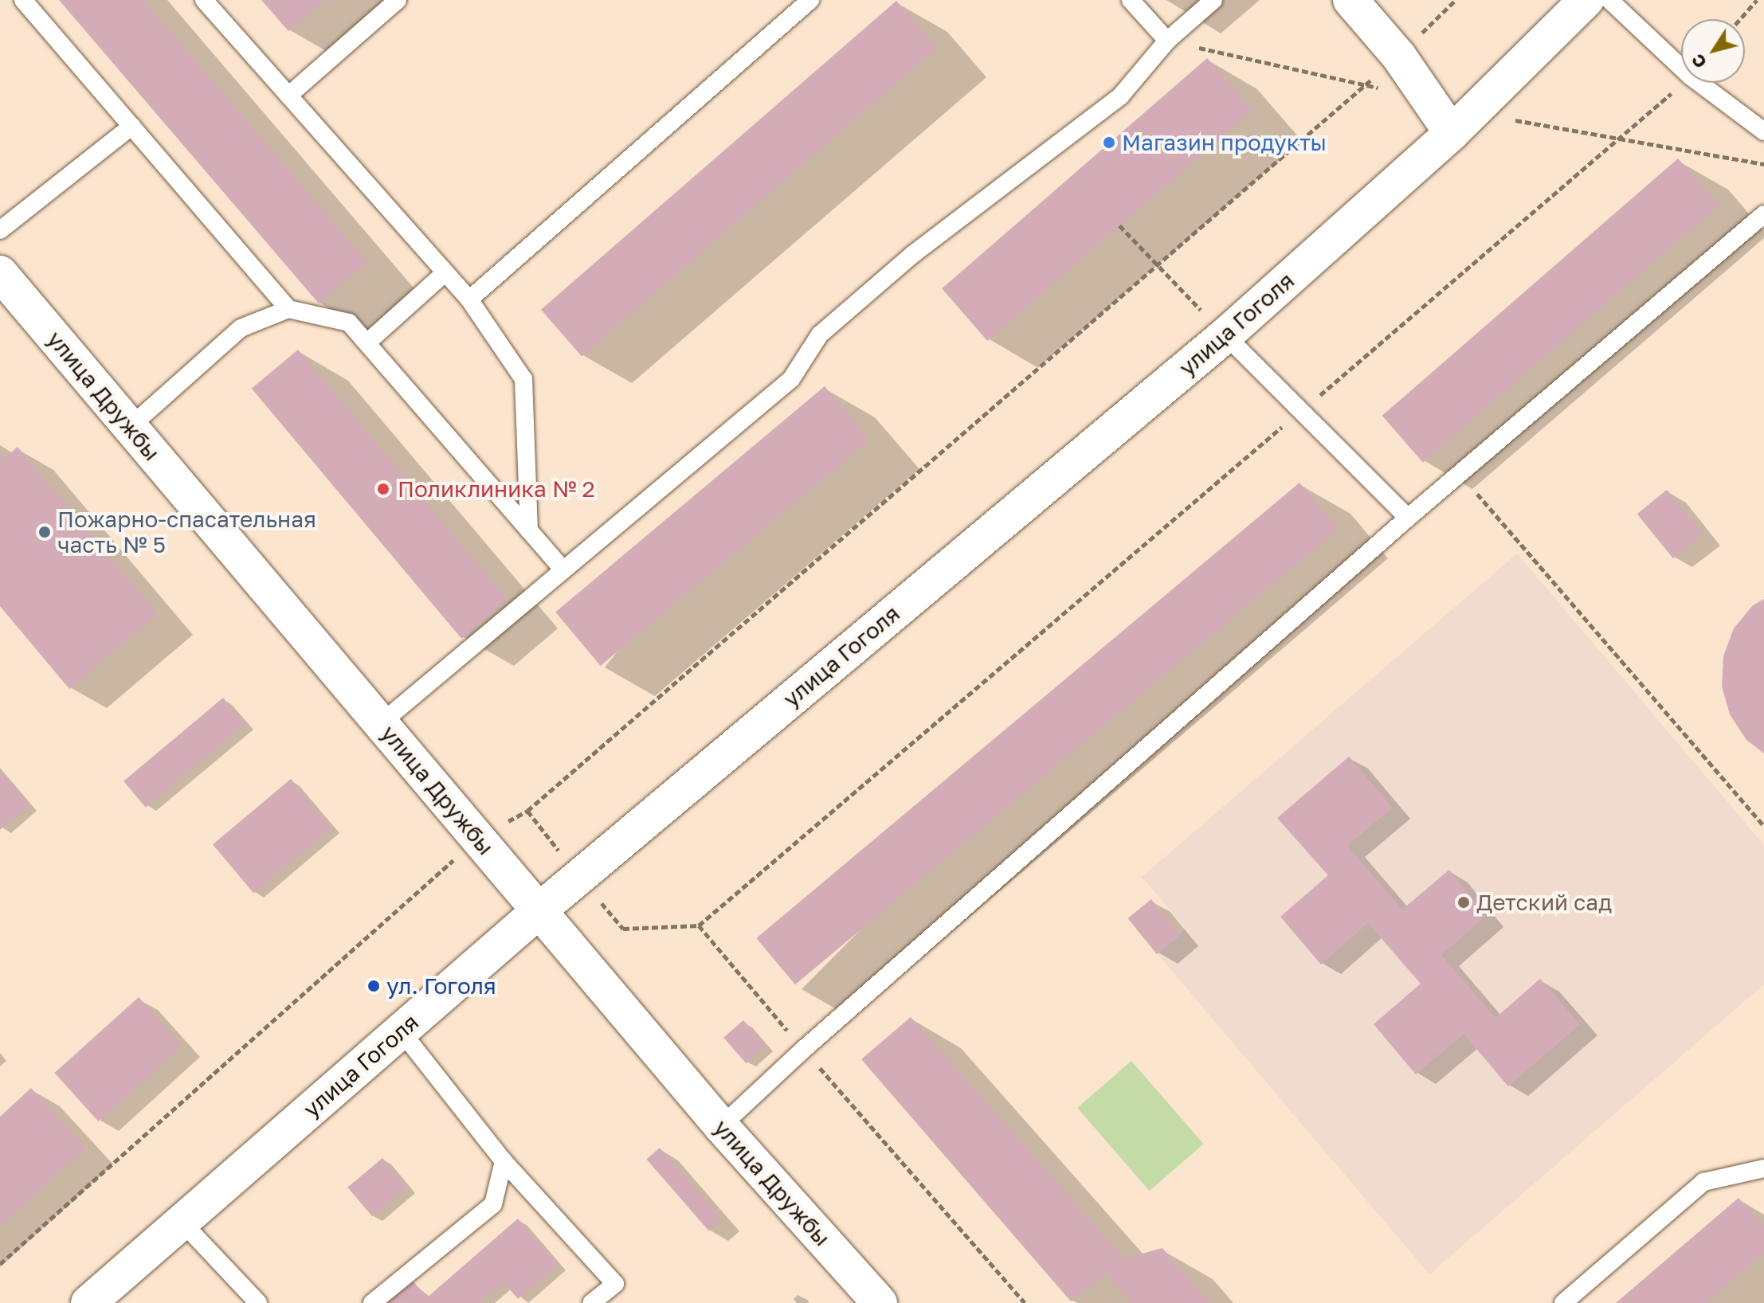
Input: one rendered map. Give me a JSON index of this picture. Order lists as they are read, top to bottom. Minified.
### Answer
{"streets":{"street":["улица Гоголя","улица Дружбы"]},"crossings":[["улица Гоголя","улица Дружбы"]],"places":["Магазин продукты","Поликлиника № 2","Пожарно-спасательная часть № 5","Детский сад","ул. Гоголя"],"north":"bottom left"}
